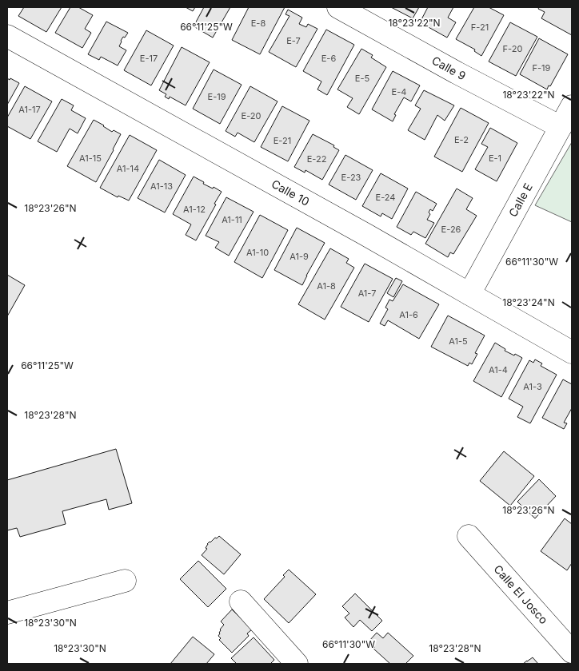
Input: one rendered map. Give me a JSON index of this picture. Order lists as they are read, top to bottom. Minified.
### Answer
{"streets":{"street":["Calle 9","Calle 10","Calle E","Calle El Josco"]},"crossings":[["Calle 9","Calle E"],["Calle 10","Calle E"]],"house_numbers":["E-8","F-21","E-7","F-20","E-17","E-6","F-19","E-5","E-4","E-19","A1-17","E-20","E-2","E-21","A1-15","E-1","E-22","A1-14","E-23","A1-13","E-24","A1-12","A1-11","E-26","A1-10","A1-9","A1-8","A1-7","A1-6","A1-5","A1-4","A1-3"],"coordinates":["18°23'22\"N","66°11'25\"W","18°23'26\"N","66°11'30\"W","18°23'24\"N","18°23'28\"N","18°23'30\"N"]}
